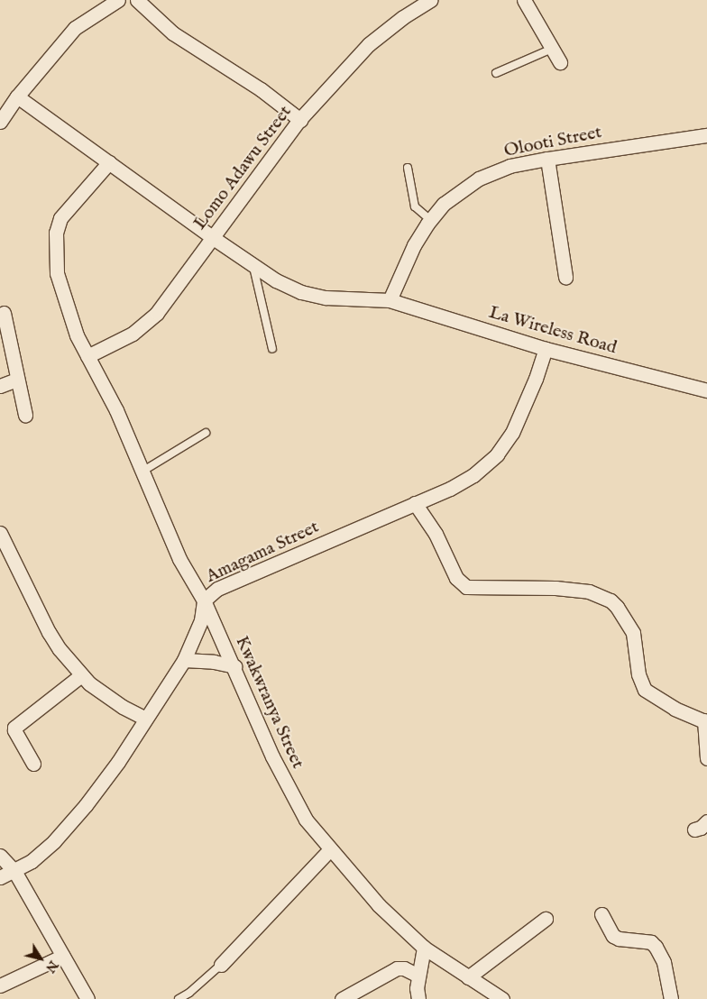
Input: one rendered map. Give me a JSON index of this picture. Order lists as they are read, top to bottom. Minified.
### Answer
{"streets":{"street":["Olooti Street","Lomo Adawu Street","La Wireless Road","Amagama Street","Kwakwranya Street"]},"crossings":[["Olooti Street","La Wireless Road"],["Lomo Adawu Street","La Wireless Road"],["Lomo Adawu Street","Kwakwranya Street"],["La Wireless Road","Amagama Street"],["La Wireless Road","Kwakwranya Street"],["Amagama Street","Kwakwranya Street"]],"north":"bottom right"}
